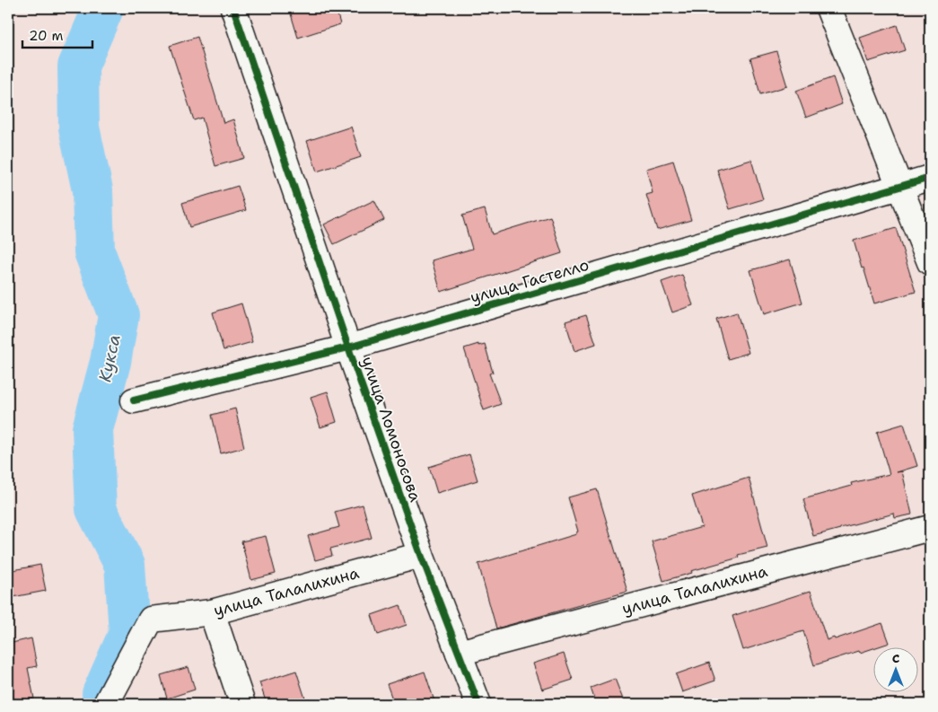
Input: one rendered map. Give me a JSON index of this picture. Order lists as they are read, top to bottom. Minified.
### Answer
{"streets":{"street":["улица Гастелло","улица Ломоносова","улица Талалихина"]},"crossings":[["улица Гастелло","улица Ломоносова"],["улица Ломоносова","улица Талалихина"]],"water":["Кукса"],"scale_bar":"20 m","north":"top"}
